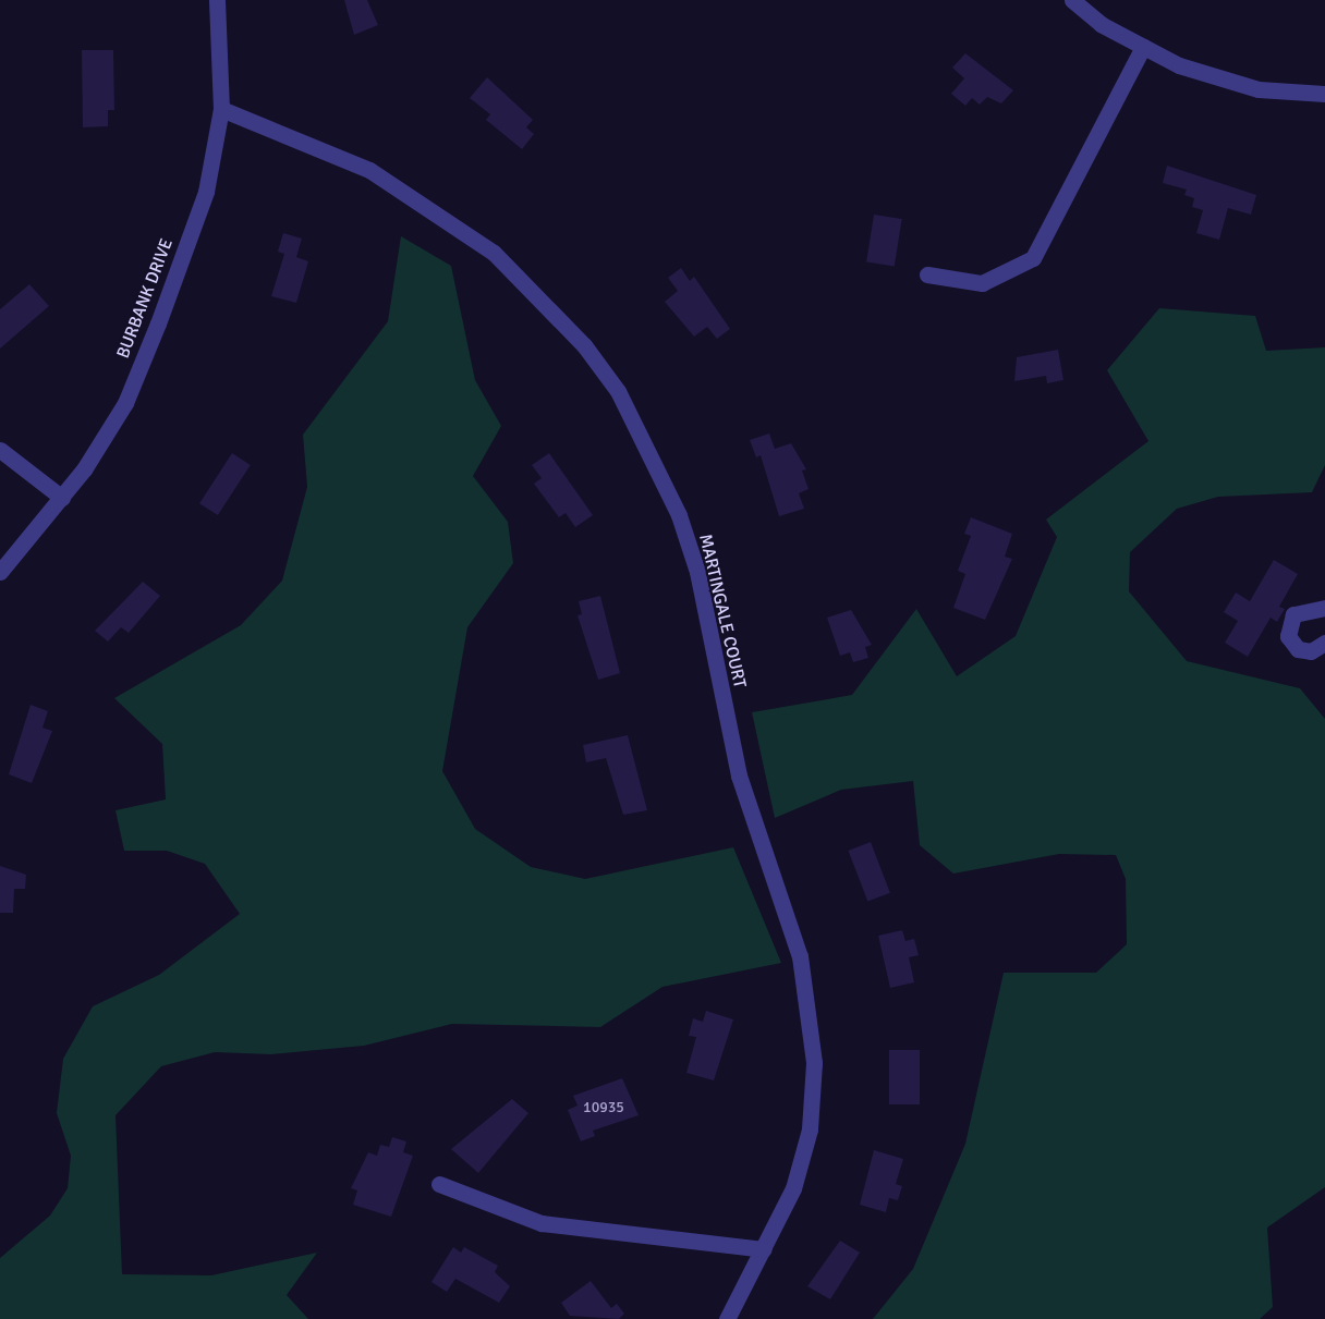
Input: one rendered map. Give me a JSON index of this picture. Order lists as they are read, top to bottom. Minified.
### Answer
{"streets":{"street":["BURBANK DRIVE","MARTINGALE COURT"]},"crossings":[["BURBANK DRIVE","MARTINGALE COURT"]],"house_numbers":["10935"]}
